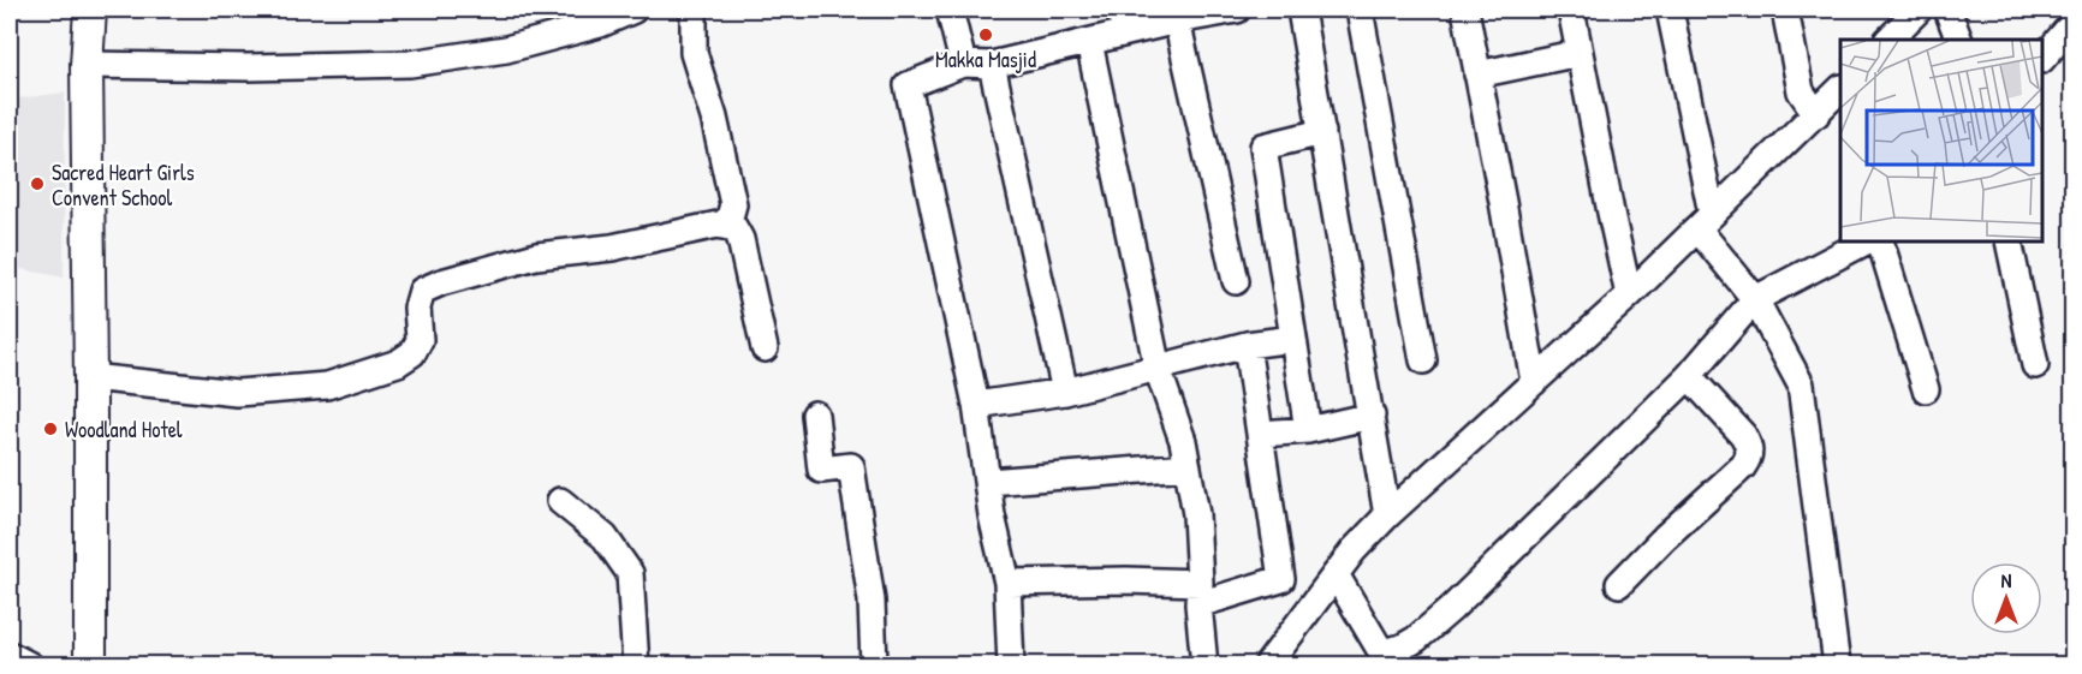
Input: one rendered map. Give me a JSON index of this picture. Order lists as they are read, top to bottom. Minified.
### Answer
{"places":["Makka Masjid","Sacred Heart Girls Convent School","Woodland Hotel"],"north":"top"}
